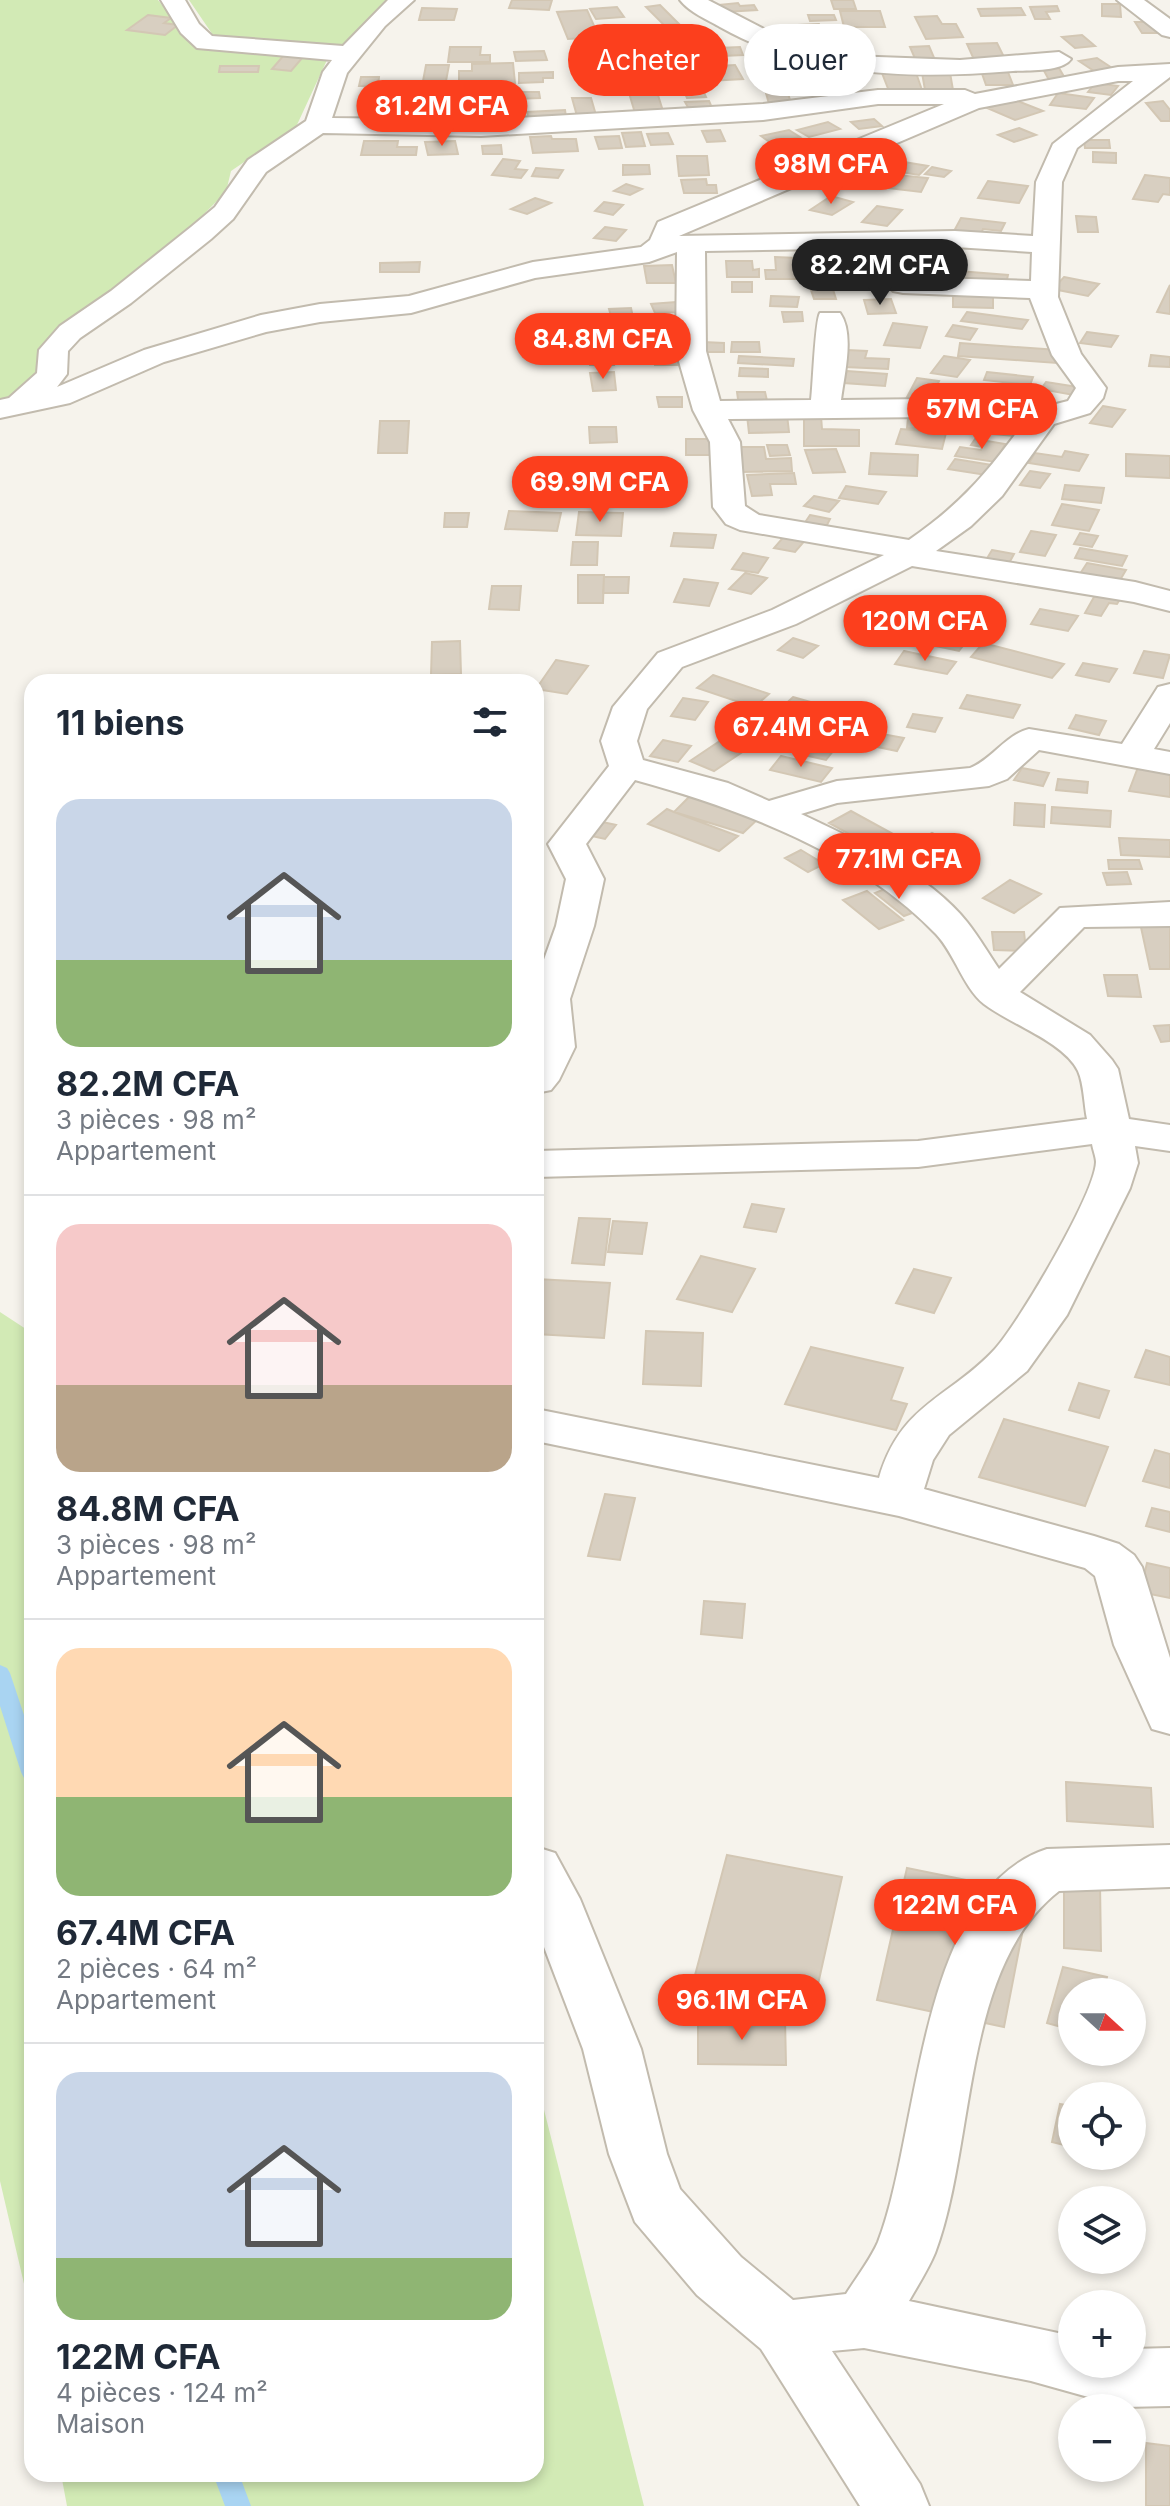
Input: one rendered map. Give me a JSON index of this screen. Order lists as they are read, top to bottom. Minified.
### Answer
{"north":"right","page":{"chip":["Acheter","Louer"],"price":["81.2M CFA","98M CFA","82.2M CFA","84.8M CFA","57M CFA","69.9M CFA","120M CFA","67.4M CFA","77.1M CFA","122M CFA","96.1M CFA"],"heading":"11 biens","list":[{"name":"82.2M CFA","note":"3 pièces · 98 m² · Appartement"},{"name":"84.8M CFA","note":"3 pièces · 98 m² · Appartement"},{"name":"67.4M CFA","note":"2 pièces · 64 m² · Appartement"},{"name":"122M CFA","note":"4 pièces · 124 m² · Maison"}],"map_buttons":["+","−"]}}
